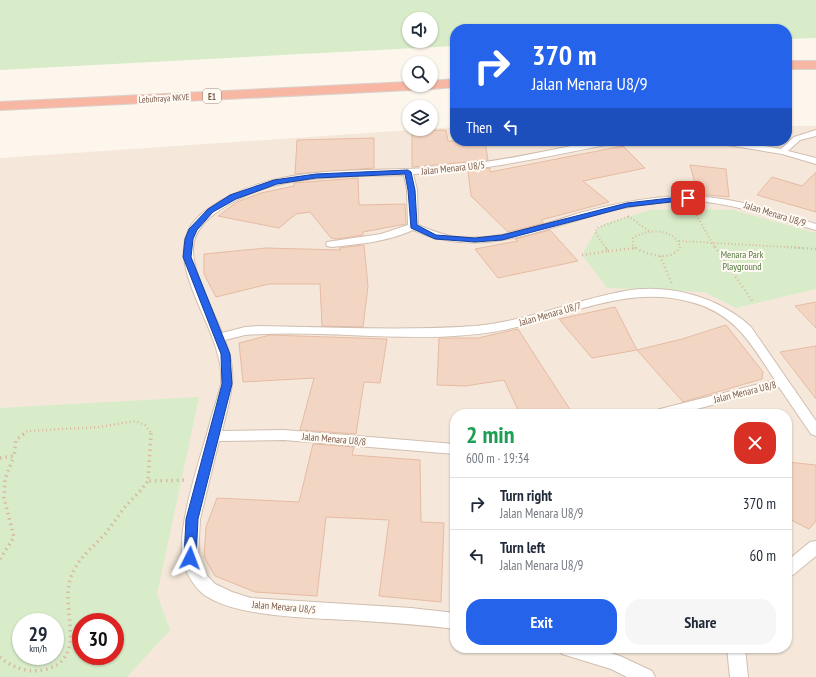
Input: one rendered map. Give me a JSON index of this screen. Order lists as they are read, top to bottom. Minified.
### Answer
{"streets":{"highway":["E1","Lebuhraya NKVE"],"street":["Jalan Menara U8/5","Jalan Menara U8/9","Jalan Menara U8/7","Jalan Menara U8/8"]},"crossings":[["Jalan Menara U8/5","Jalan Menara U8/7"],["Jalan Menara U8/5","Jalan Menara U8/8"],["Jalan Menara U8/7","Jalan Menara U8/8"]],"parks":["Menara Park Playground"],"page":{"turn":["370 m","Jalan Menara U8/9"],"then":"Then","heading":["2 min","600 m · 19:34"],"list":[{"name":"Turn right","note":"Jalan Menara U8/9","value":"370 m"},{"name":"Turn left","note":"Jalan Menara U8/9","value":"60 m"}],"buttons":["Exit","Share"],"speed":"29 km/h","limit":"30"}}
